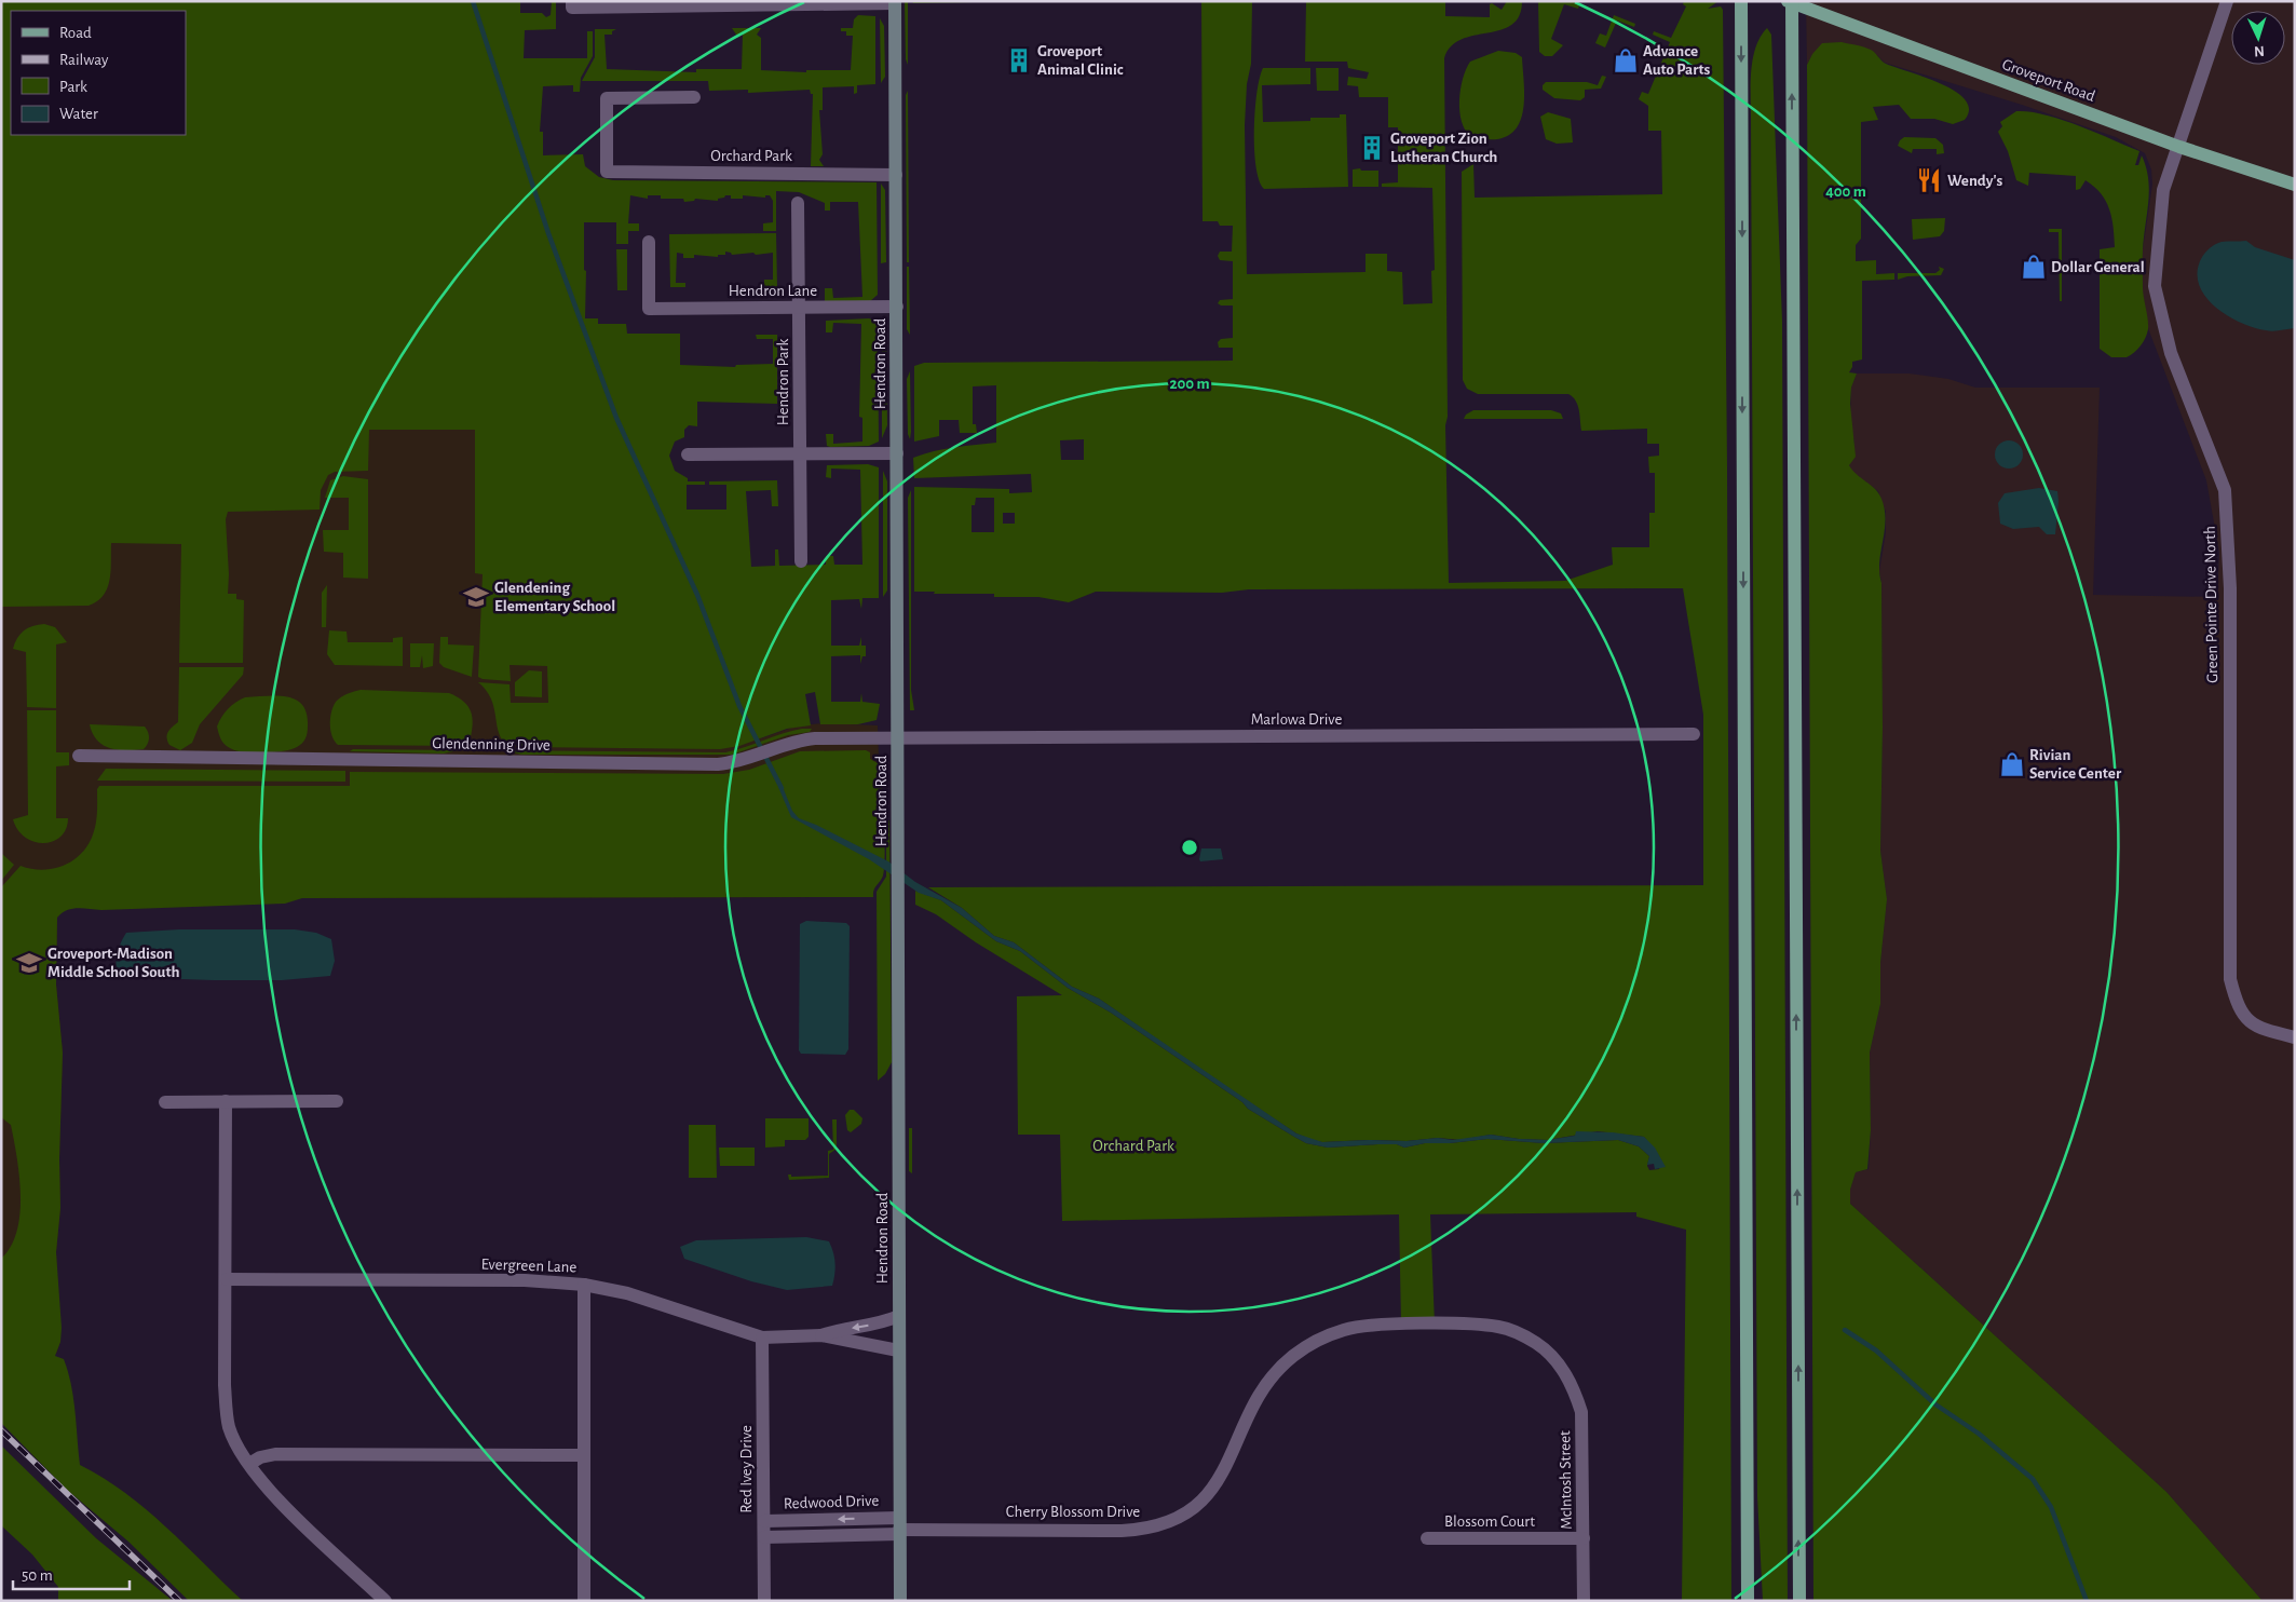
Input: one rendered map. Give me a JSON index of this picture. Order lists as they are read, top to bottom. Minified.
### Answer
{"streets":{"main road":["Groveport Road"],"street":["Orchard Park","Hendron Lane","Hendron Road","Hendron Park","Green Pointe Drive North","Marlowa Drive","Glendenning Drive","Evergreen Lane","Red Ivey Drive","McIntosh Street","Redwood Drive","Cherry Blossom Drive","Blossom Court"]},"crossings":[["Groveport Road","Green Pointe Drive North"],["Orchard Park","Hendron Road"],["Hendron Lane","Hendron Road"],["Hendron Lane","Hendron Park"],["Hendron Road","Marlowa Drive"],["Hendron Road","Glendenning Drive"],["Hendron Road","Evergreen Lane"],["Hendron Road","Redwood Drive"],["Hendron Road","Cherry Blossom Drive"],["Marlowa Drive","Glendenning Drive"],["Evergreen Lane","Red Ivey Drive"],["Red Ivey Drive","Redwood Drive"],["McIntosh Street","Cherry Blossom Drive"],["McIntosh Street","Blossom Court"],["Redwood Drive","Cherry Blossom Drive"]],"parks":["Orchard Park"],"places":{"building":["Groveport Animal Clinic","Groveport Zion Lutheran Church"],"shop":["Advance Auto Parts","Dollar General","Rivian Service Center"],"restaurant":["Wendy's"],"school or university":["Glendening Elementary School","Groveport-Madison Middle School South"]},"legend":["Road","Railway","Park","Water"],"scale_bar":"50 m","north":"bottom","rings":["400 m","200 m"]}
